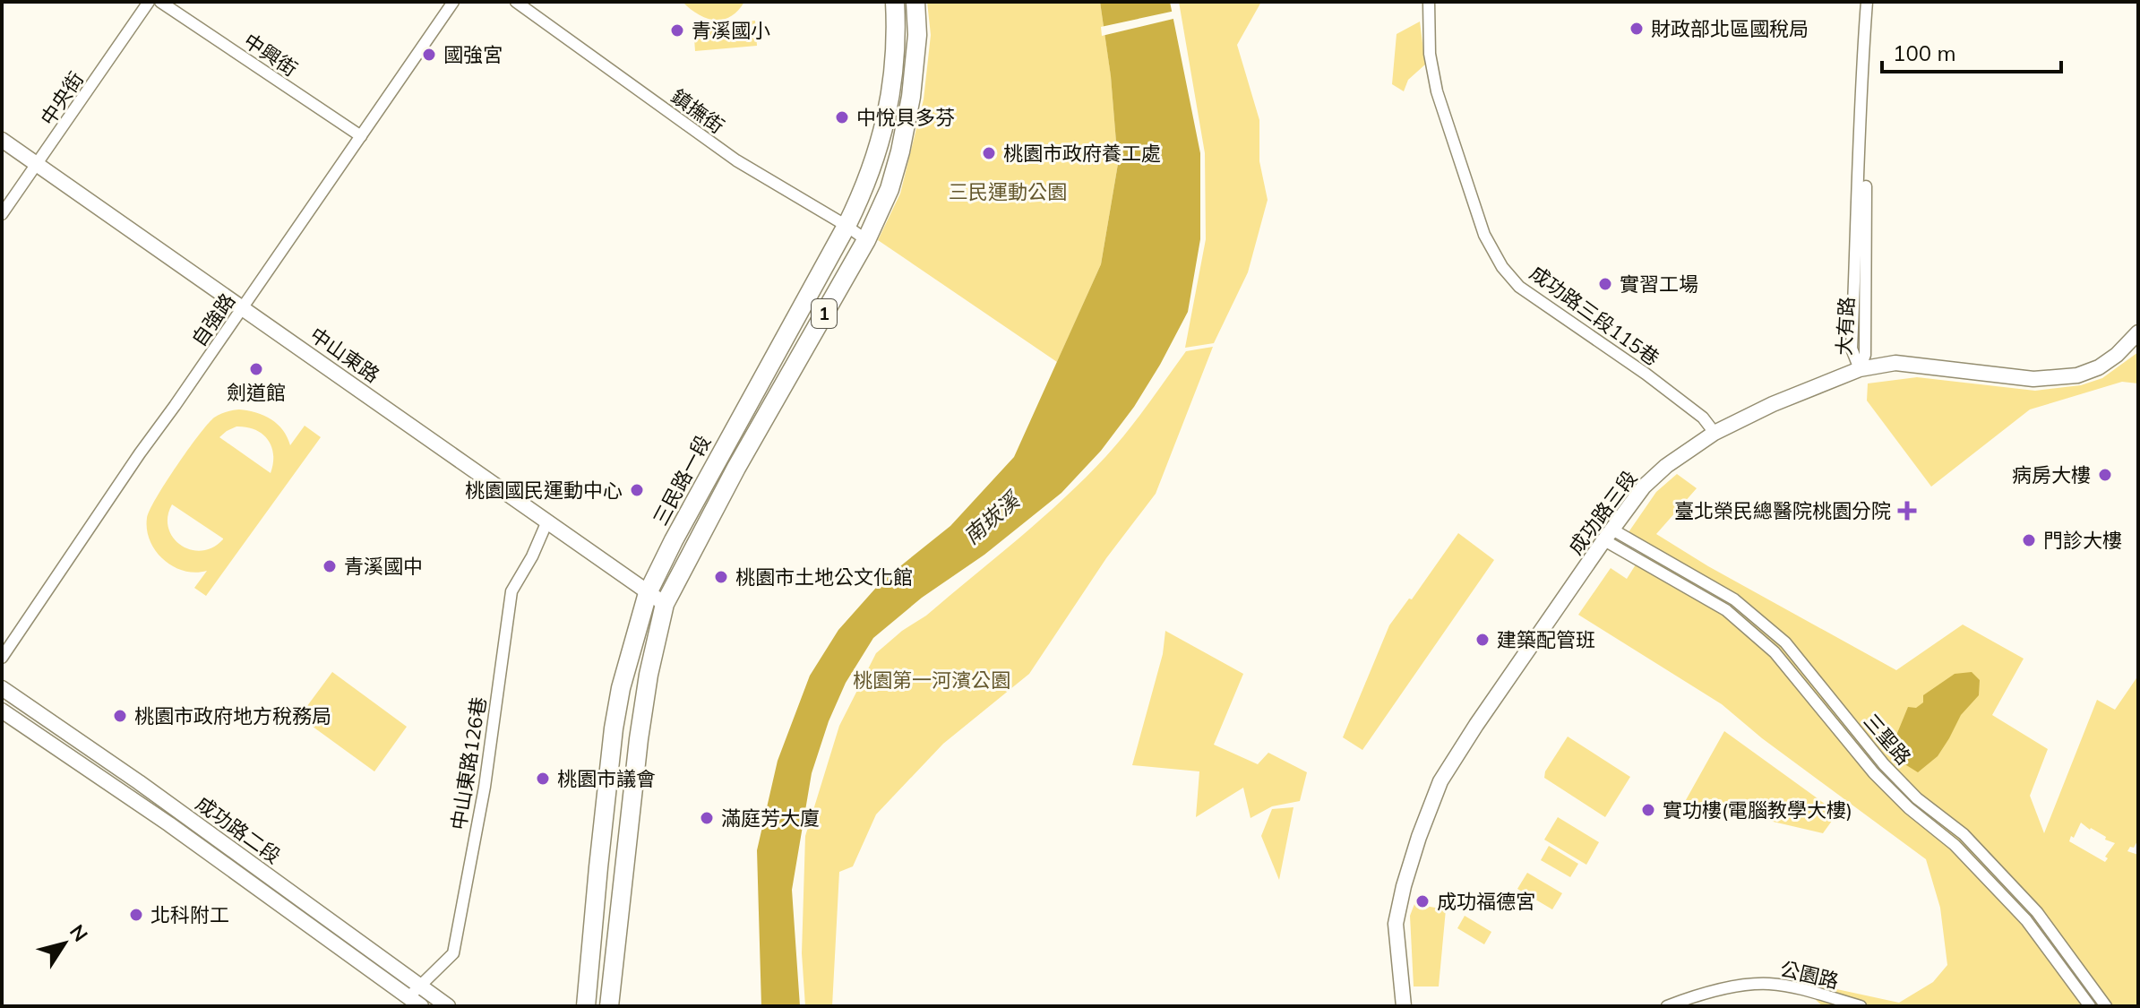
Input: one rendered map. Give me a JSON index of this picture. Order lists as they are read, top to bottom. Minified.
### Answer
{"streets":{"main road":["1","三民路一段"],"street":["中興街","中央街","鎮撫街","成功路三段115巷","自強路","大有路","中山東路","成功路三段","三聖路","中山東路126巷","成功路二段","公園路"]},"crossings":[["中興街","自強路"],["中央街","中山東路"],["鎮撫街","1"],["鎮撫街","三民路一段"],["1","中山東路"],["成功路三段115巷","成功路三段"],["自強路","中山東路"],["大有路","成功路三段"],["中山東路","三民路一段"],["中山東路","中山東路126巷"],["成功路三段","三聖路"],["中山東路126巷","成功路二段"]],"water":["南崁溪"],"parks":["三民運動公園","桃園第一河濱公園"],"places":{"other":["財政部北區國稅局","青溪國小","國強宮","中悅貝多芬","桃園市政府養工處","實習工場","劍道館","病房大樓","桃園國民運動中心","門診大樓","青溪國中","桃園市土地公文化館","建築配管班","桃園市政府地方稅務局","桃園市議會","實功樓(電腦教學大樓)","滿庭芳大廈","成功福德宮","北科附工"],"health":["臺北榮民總醫院桃園分院"]},"scale_bar":"100 m","north":"top right"}
